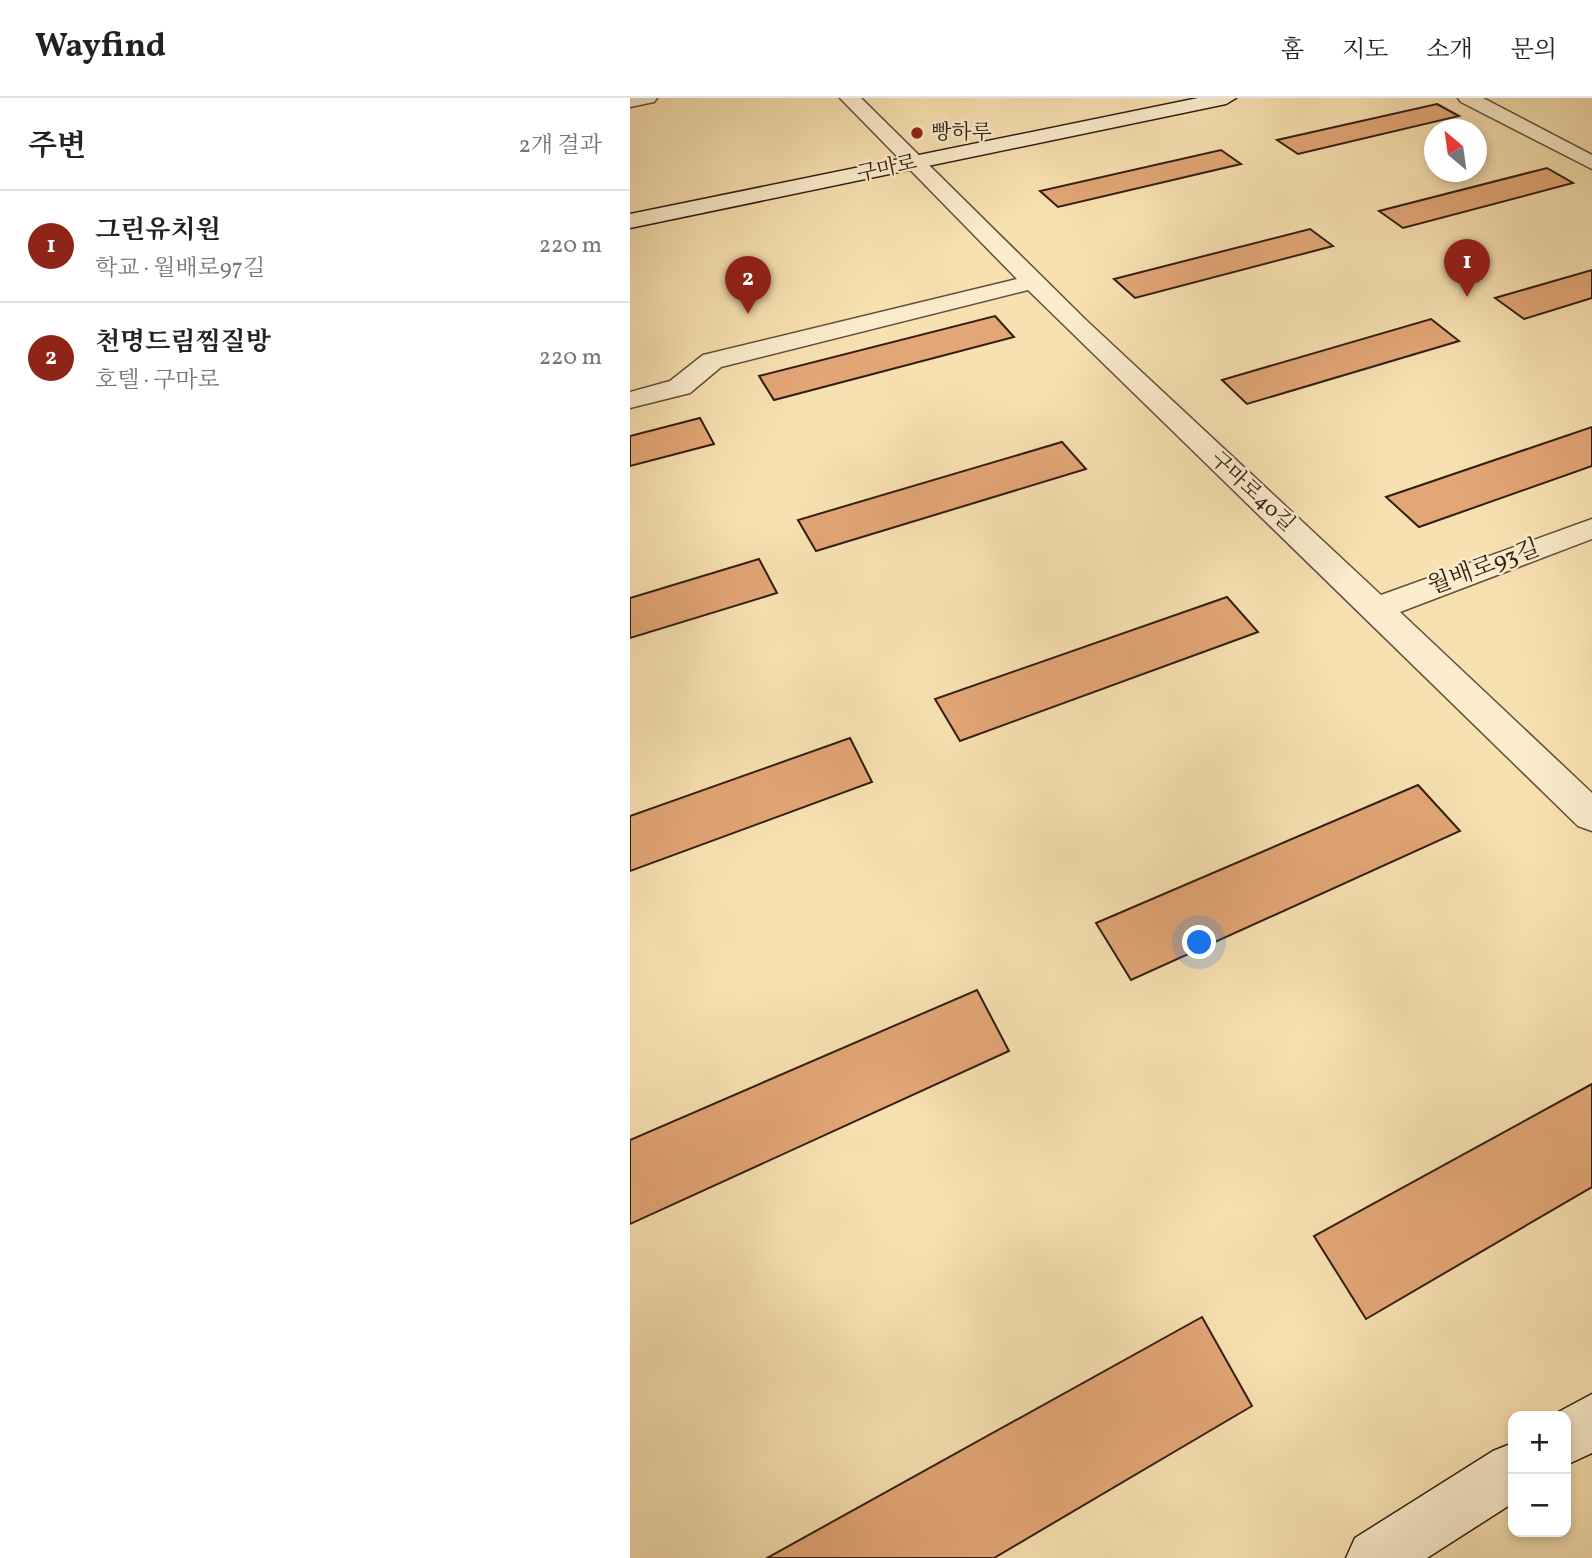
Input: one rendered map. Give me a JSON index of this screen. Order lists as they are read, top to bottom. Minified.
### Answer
{"streets":{"street":["구마로","구마로40길","월배로93길"]},"crossings":[["구마로","구마로40길"],["구마로40길","월배로93길"]],"places":["빵하루"],"north":"top left","page":{"header":"Wayfind","nav":["홈","지도","소개","문의"],"heading":["주변","2개 결과"],"list":[{"mark":"1","name":"그린유치원","note":"학교 · 월배로97길","value":"220 m"},{"mark":"2","name":"천명드림찜질방","note":"호텔 · 구마로","value":"220 m"}],"pins":["1","2"],"map_buttons":["+","−"]}}
